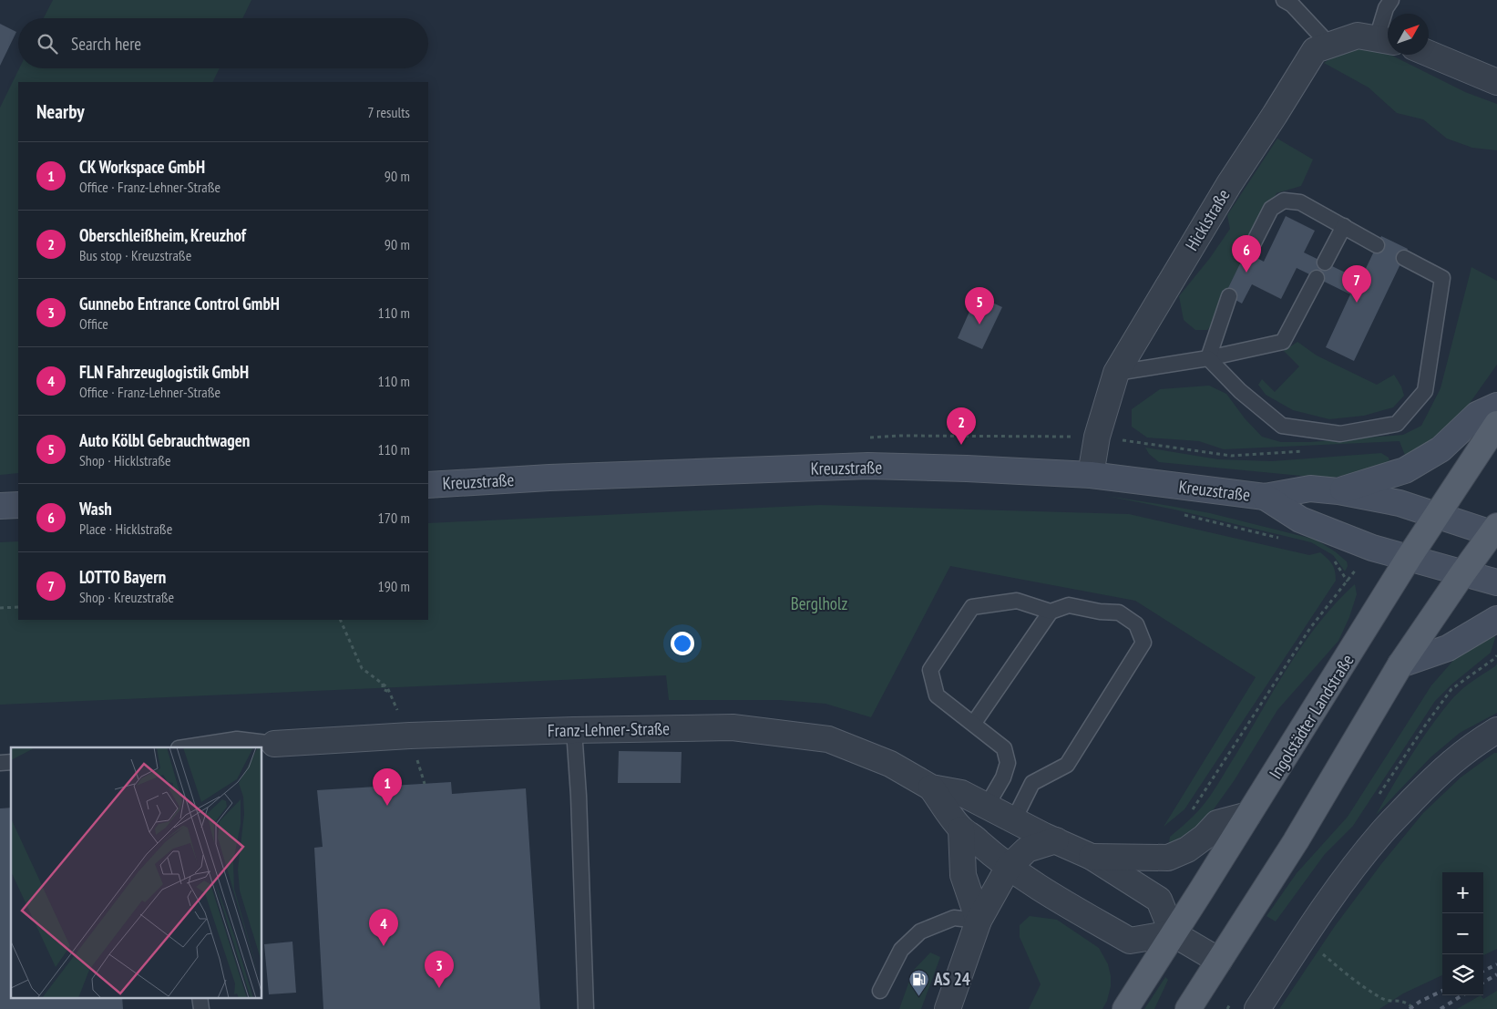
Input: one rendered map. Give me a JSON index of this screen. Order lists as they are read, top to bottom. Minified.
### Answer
{"streets":{"main road":["Kreuzstraße","Ingolstädter Landstraße"],"street":["Hicklstraße","Franz-Lehner-Straße"]},"crossings":[["Hicklstraße","Kreuzstraße"],["Kreuzstraße","Ingolstädter Landstraße"],["Ingolstädter Landstraße","Franz-Lehner-Straße"]],"parks":["Berglholz"],"places":{"fuel station":["AS 24"]},"north":"top right","page":{"search":"Search here","heading":["Nearby","7 results"],"list":[{"mark":"1","name":"CK Workspace GmbH","note":"Office · Franz-Lehner-Straße","value":"90 m"},{"mark":"2","name":"Oberschleißheim, Kreuzhof","note":"Bus stop · Kreuzstraße","value":"90 m"},{"mark":"3","name":"Gunnebo Entrance Control GmbH","note":"Office","value":"110 m"},{"mark":"4","name":"FLN Fahrzeuglogistik GmbH","note":"Office · Franz-Lehner-Straße","value":"110 m"},{"mark":"5","name":"Auto Kölbl Gebrauchtwagen","note":"Shop · Hicklstraße","value":"110 m"},{"mark":"6","name":"Wash","note":"Place · Hicklstraße","value":"170 m"},{"mark":"7","name":"LOTTO Bayern","note":"Shop · Kreuzstraße","value":"190 m"}],"pins":["6","7","5","2","1","4","3"],"map_buttons":["+","−"]}}
